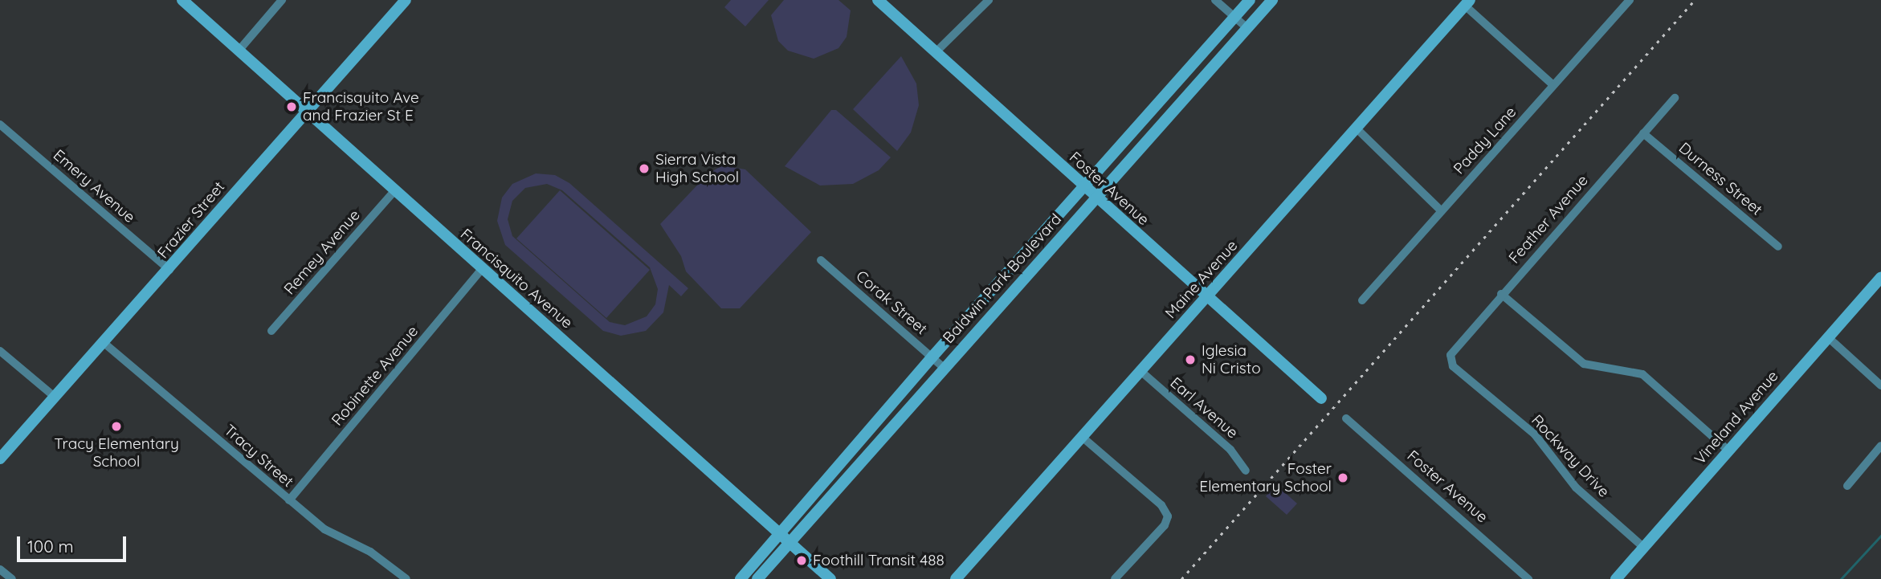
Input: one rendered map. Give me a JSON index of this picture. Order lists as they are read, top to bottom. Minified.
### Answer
{"streets":{"street":["Paddy Lane","Durness Street","Emery Avenue","Foster Avenue","Feather Avenue","Frazier Street","Remey Avenue","Francisquito Avenue","Baldwin Park Boulevard","Maine Avenue","Corak Street","Robinette Avenue","Earl Avenue","Vineland Avenue","Tracy Street","Rockway Drive"]},"crossings":[["Durness Street","Feather Avenue"],["Emery Avenue","Frazier Street"],["Foster Avenue","Baldwin Park Boulevard"],["Foster Avenue","Maine Avenue"],["Feather Avenue","Rockway Drive"],["Frazier Street","Francisquito Avenue"],["Frazier Street","Tracy Street"],["Remey Avenue","Francisquito Avenue"],["Francisquito Avenue","Baldwin Park Boulevard"],["Francisquito Avenue","Robinette Avenue"],["Baldwin Park Boulevard","Corak Street"],["Maine Avenue","Earl Avenue"],["Robinette Avenue","Tracy Street"],["Vineland Avenue","Rockway Drive"]],"places":["Francisquito Ave and Frazier St E","Sierra Vista High School","Iglesia Ni Cristo","Tracy Elementary School","Foster Elementary School","Foothill Transit 488"],"scale_bar":"100 m"}
